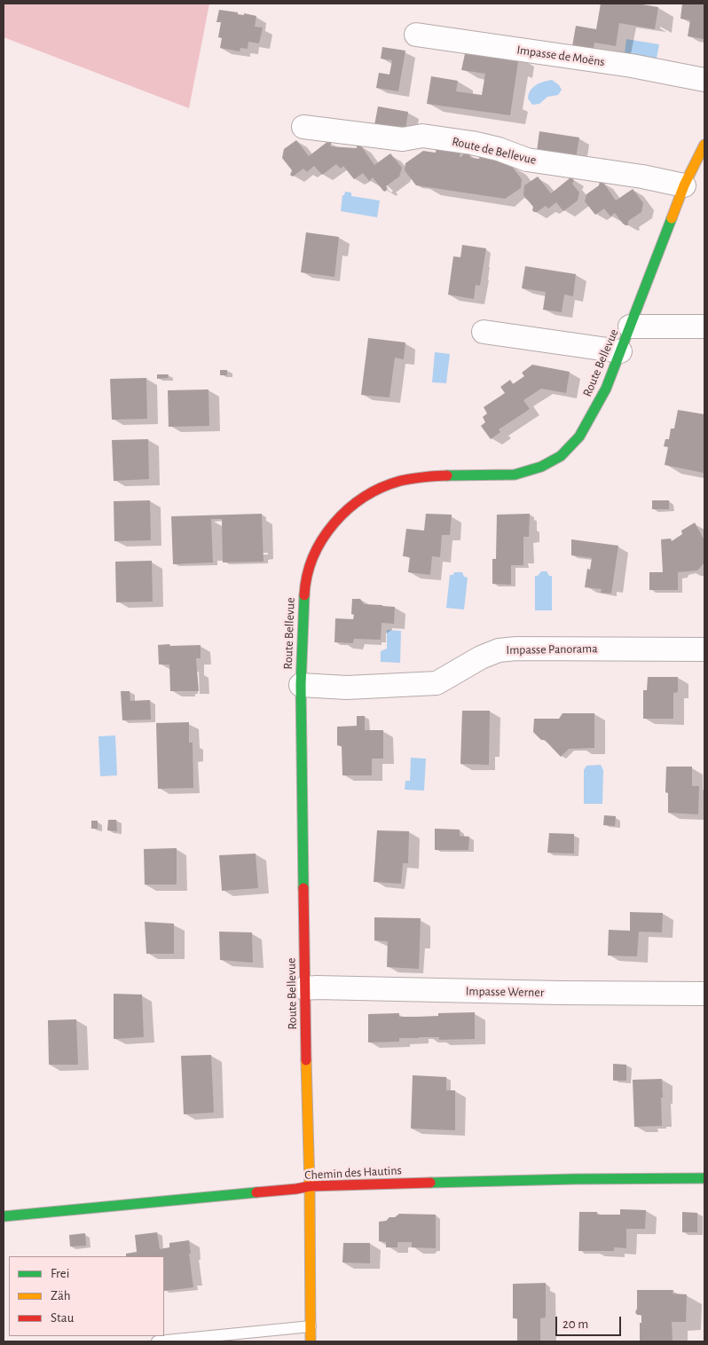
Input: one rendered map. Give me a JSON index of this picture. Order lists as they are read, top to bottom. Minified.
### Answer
{"streets":{"street":["Impasse de Moëns","Route de Bellevue","Route Bellevue","Impasse Panorama","Impasse Werner","Chemin des Hautins"]},"crossings":[["Route de Bellevue","Route Bellevue"],["Route Bellevue","Impasse Panorama"],["Route Bellevue","Impasse Werner"],["Route Bellevue","Chemin des Hautins"]],"legend":["Frei","Zäh","Stau"],"scale_bar":"20 m"}
